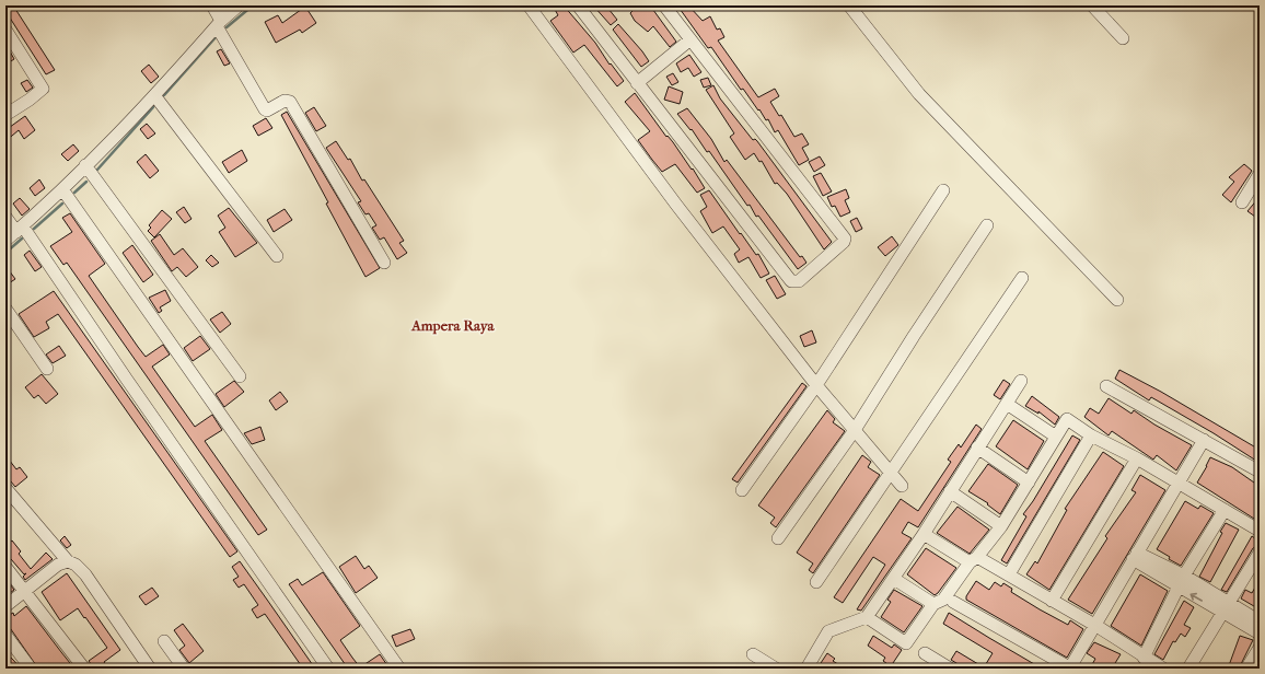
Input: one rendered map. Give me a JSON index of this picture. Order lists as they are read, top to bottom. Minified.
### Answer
{"districts":["Ampera Raya"]}
